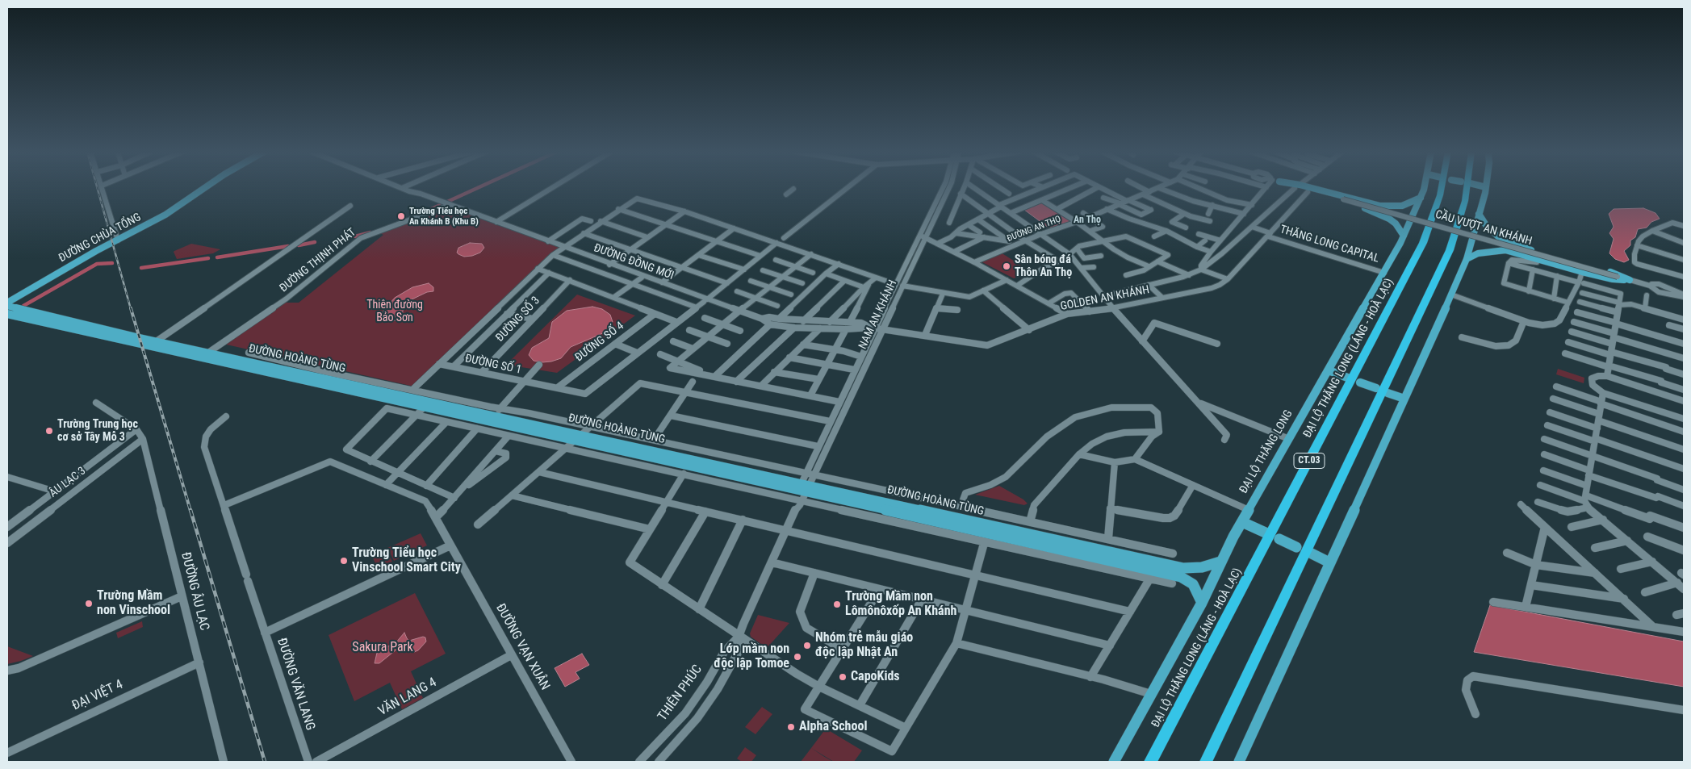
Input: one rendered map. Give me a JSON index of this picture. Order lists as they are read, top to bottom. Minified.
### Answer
{"streets":{"highway":["ĐẠI LỘ THĂNG LONG (LÁNG - HOÀ LẠC)","CT.03"],"main road":["ĐƯỜNG CHÙA TỔNG","ĐƯỜNG HOÀNG TÙNG","ĐẠI LỘ THĂNG LONG"],"street":["CẦU VƯỢT AN KHÁNH","ĐƯỜNG AN THỌ","THĂNG LONG CAPITAL","ĐƯỜNG THỊNH PHÁT","ĐƯỜNG ĐỒNG MỚI","GOLDEN AN KHÁNH","NAM AN KHÁNH","ĐƯỜNG SỐ 3","ĐƯỜNG SỐ 4","ĐƯỜNG SỐ 1","ÂU LẠC 3","ĐƯỜNG ÂU LẠC","ĐƯỜNG VẠN XUÂN","ĐƯỜNG VĂN LANG","THIÊN PHÚC","ĐẠI VIỆT 4","VĂN LANG 4"]},"crossings":[["THĂNG LONG CAPITAL","GOLDEN AN KHÁNH"],["THĂNG LONG CAPITAL","ĐẠI LỘ THĂNG LONG"],["ĐƯỜNG THỊNH PHÁT","ĐƯỜNG ĐỒNG MỚI"],["ĐƯỜNG THỊNH PHÁT","ĐƯỜNG HOÀNG TÙNG"],["GOLDEN AN KHÁNH","NAM AN KHÁNH"],["NAM AN KHÁNH","ĐƯỜNG HOÀNG TÙNG"],["NAM AN KHÁNH","THIÊN PHÚC"],["ĐƯỜNG SỐ 3","ĐƯỜNG SỐ 1"],["ĐƯỜNG HOÀNG TÙNG","ĐƯỜNG SỐ 1"],["ĐƯỜNG HOÀNG TÙNG","ĐẠI LỘ THĂNG LONG"],["ĐƯỜNG HOÀNG TÙNG","THIÊN PHÚC"],["ÂU LẠC 3","ĐƯỜNG ÂU LẠC"],["ĐƯỜNG ÂU LẠC","ĐẠI VIỆT 4"],["ĐƯỜNG VẠN XUÂN","ĐƯỜNG VĂN LANG"],["ĐƯỜNG VẠN XUÂN","VĂN LANG 4"]],"districts":["An Thọ"],"parks":["Thiên đường Bảo Sơn","Sakura Park"],"places":["Trường Tiểu học An Khánh B (Khu B)","Sân bóng đá Thôn An Thọ","Trường Trung học cơ sở Tây Mỗ 3","Trường Tiểu học Vinschool Smart City","Trường Mầm non Vinschool","Trường Mầm non Lômônôxốp An Khánh","Nhóm trẻ mẫu giáo độc lập Nhật An","Lớp mầm non độc lập Tomoe","CapoKids","Alpha School"]}
